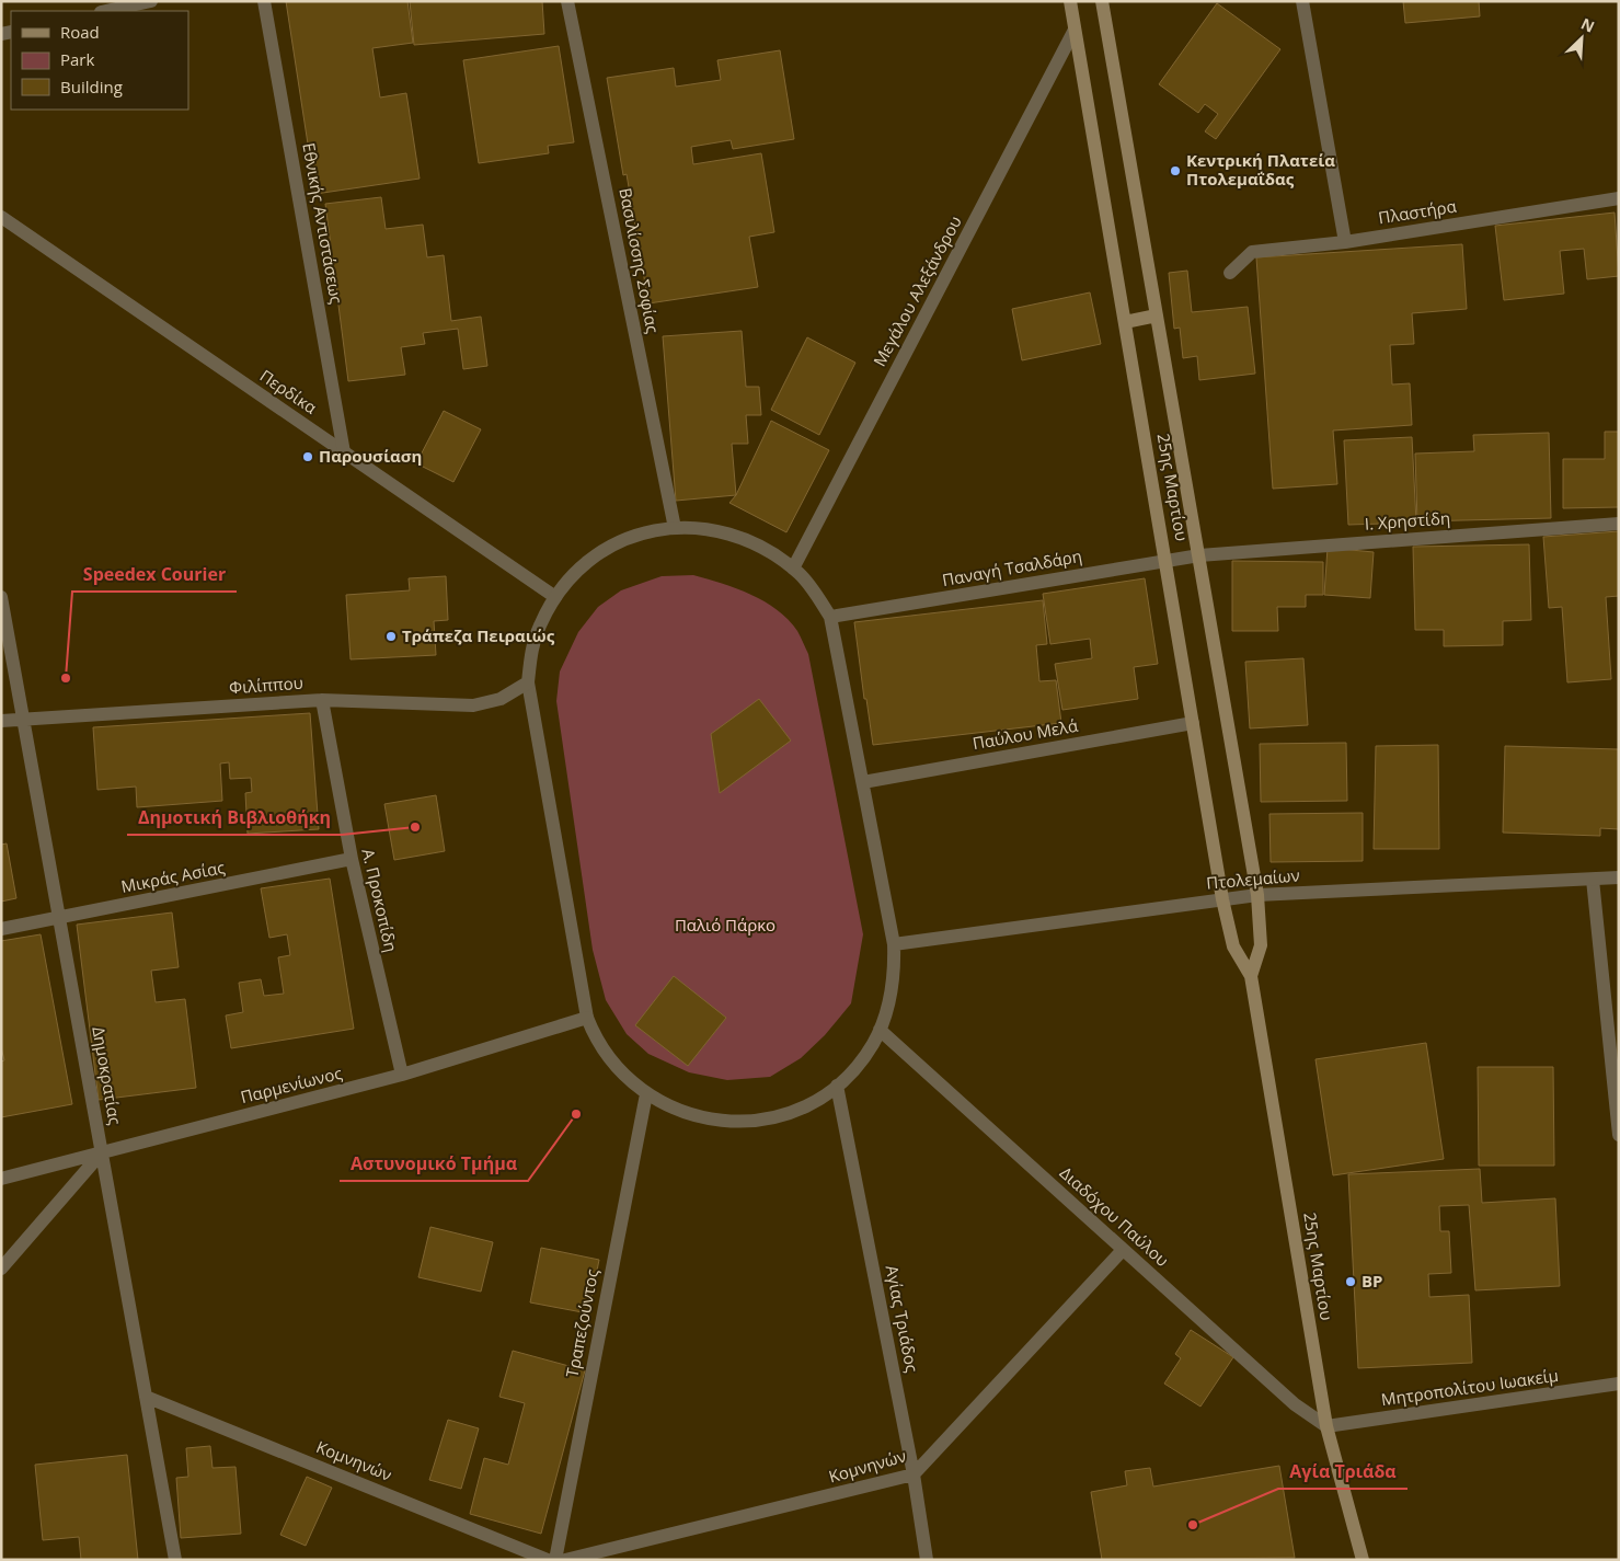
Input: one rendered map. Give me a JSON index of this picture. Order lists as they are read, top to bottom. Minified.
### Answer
{"streets":{"main road":["25ης Μαρτίου"],"street":["Πλαστήρα","Εθνικής Αντιστάσεως","Βασιλίσσης Σοφίας","Μεγάλου Αλεξάνδρου","Περδίκα","Ι. Χρηστίδη","Παναγή Τσαλδάρη","Φιλίππου","Παύλου Μελά","Μικράς Ασίας","Πτολεμαίων","Α. Προκοπίδη","Δημοκρατίας","Παρμενίωνος","Διαδόχου Παύλου","Αγίας Τριάδος","Τραπεζούντος","Μητροπολίτου Ιωακείμ","Κομνηνών"]},"crossings":[["Εθνικής Αντιστάσεως","Περδίκα"],["Μεγάλου Αλεξάνδρου","25ης Μαρτίου"],["25ης Μαρτίου","Ι. Χρηστίδη"],["25ης Μαρτίου","Παναγή Τσαλδάρη"],["25ης Μαρτίου","Παύλου Μελά"],["25ης Μαρτίου","Πτολεμαίων"],["25ης Μαρτίου","Διαδόχου Παύλου"],["25ης Μαρτίου","Μητροπολίτου Ιωακείμ"],["Ι. Χρηστίδη","Παναγή Τσαλδάρη"],["Φιλίππου","Α. Προκοπίδη"],["Φιλίππου","Δημοκρατίας"],["Μικράς Ασίας","Α. Προκοπίδη"],["Μικράς Ασίας","Δημοκρατίας"],["Α. Προκοπίδη","Παρμενίωνος"],["Δημοκρατίας","Παρμενίωνος"],["Δημοκρατίας","Κομνηνών"],["Διαδόχου Παύλου","Μητροπολίτου Ιωακείμ"],["Διαδόχου Παύλου","Κομνηνών"],["Αγίας Τριάδος","Κομνηνών"]],"parks":["Παλιό Πάρκο"],"places":["Κεντρική Πλατεία Πτολεμαΐδας","Παρουσίαση","Τράπεζα Πειραιώς","Speedex Courier","Δημοτική Βιβλιοθήκη","Αστυνομικό Τμήμα","BP","Αγία Τριάδα"],"legend":["Road","Park","Building"],"north":"top right"}
